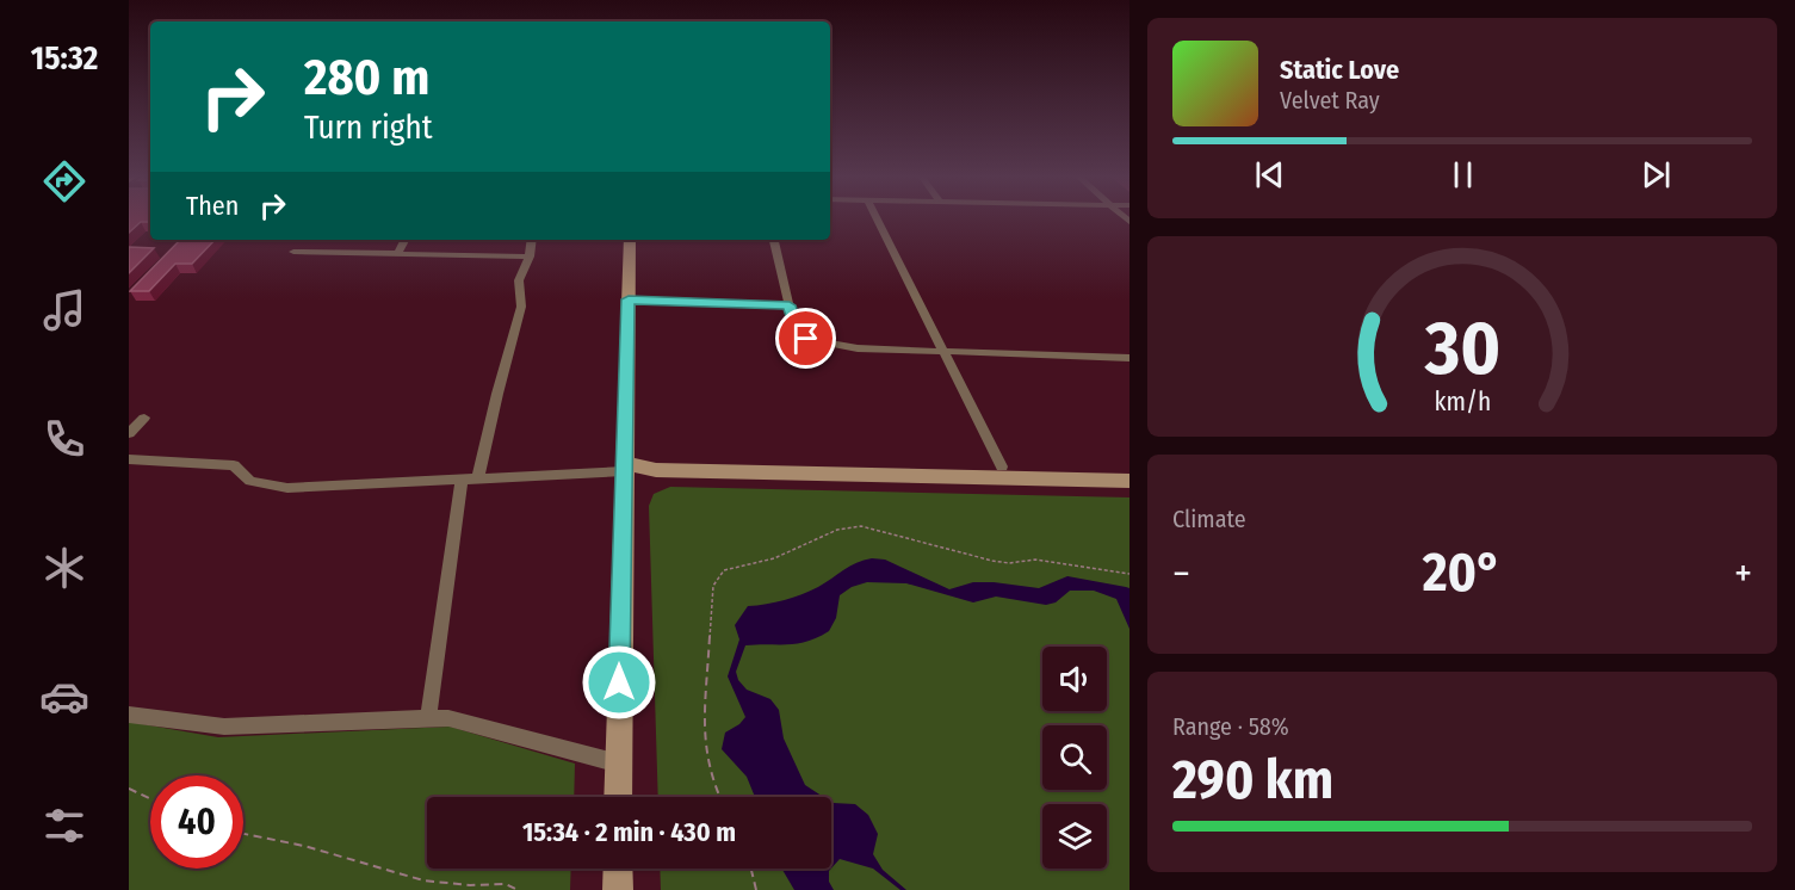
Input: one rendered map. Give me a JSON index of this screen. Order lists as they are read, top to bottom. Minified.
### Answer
{"page":{"tabs":"15:32","turn":["280 m","Turn right"],"song":["Static Love","Velvet Ray"],"then":"Then","tile":["Climate",["Range · 58%","290 km"]],"heat":["−","20°","+"],"limit":"40","trip":"15:34 · 2 min · 430 m","gauge":["30","km/h"]}}
